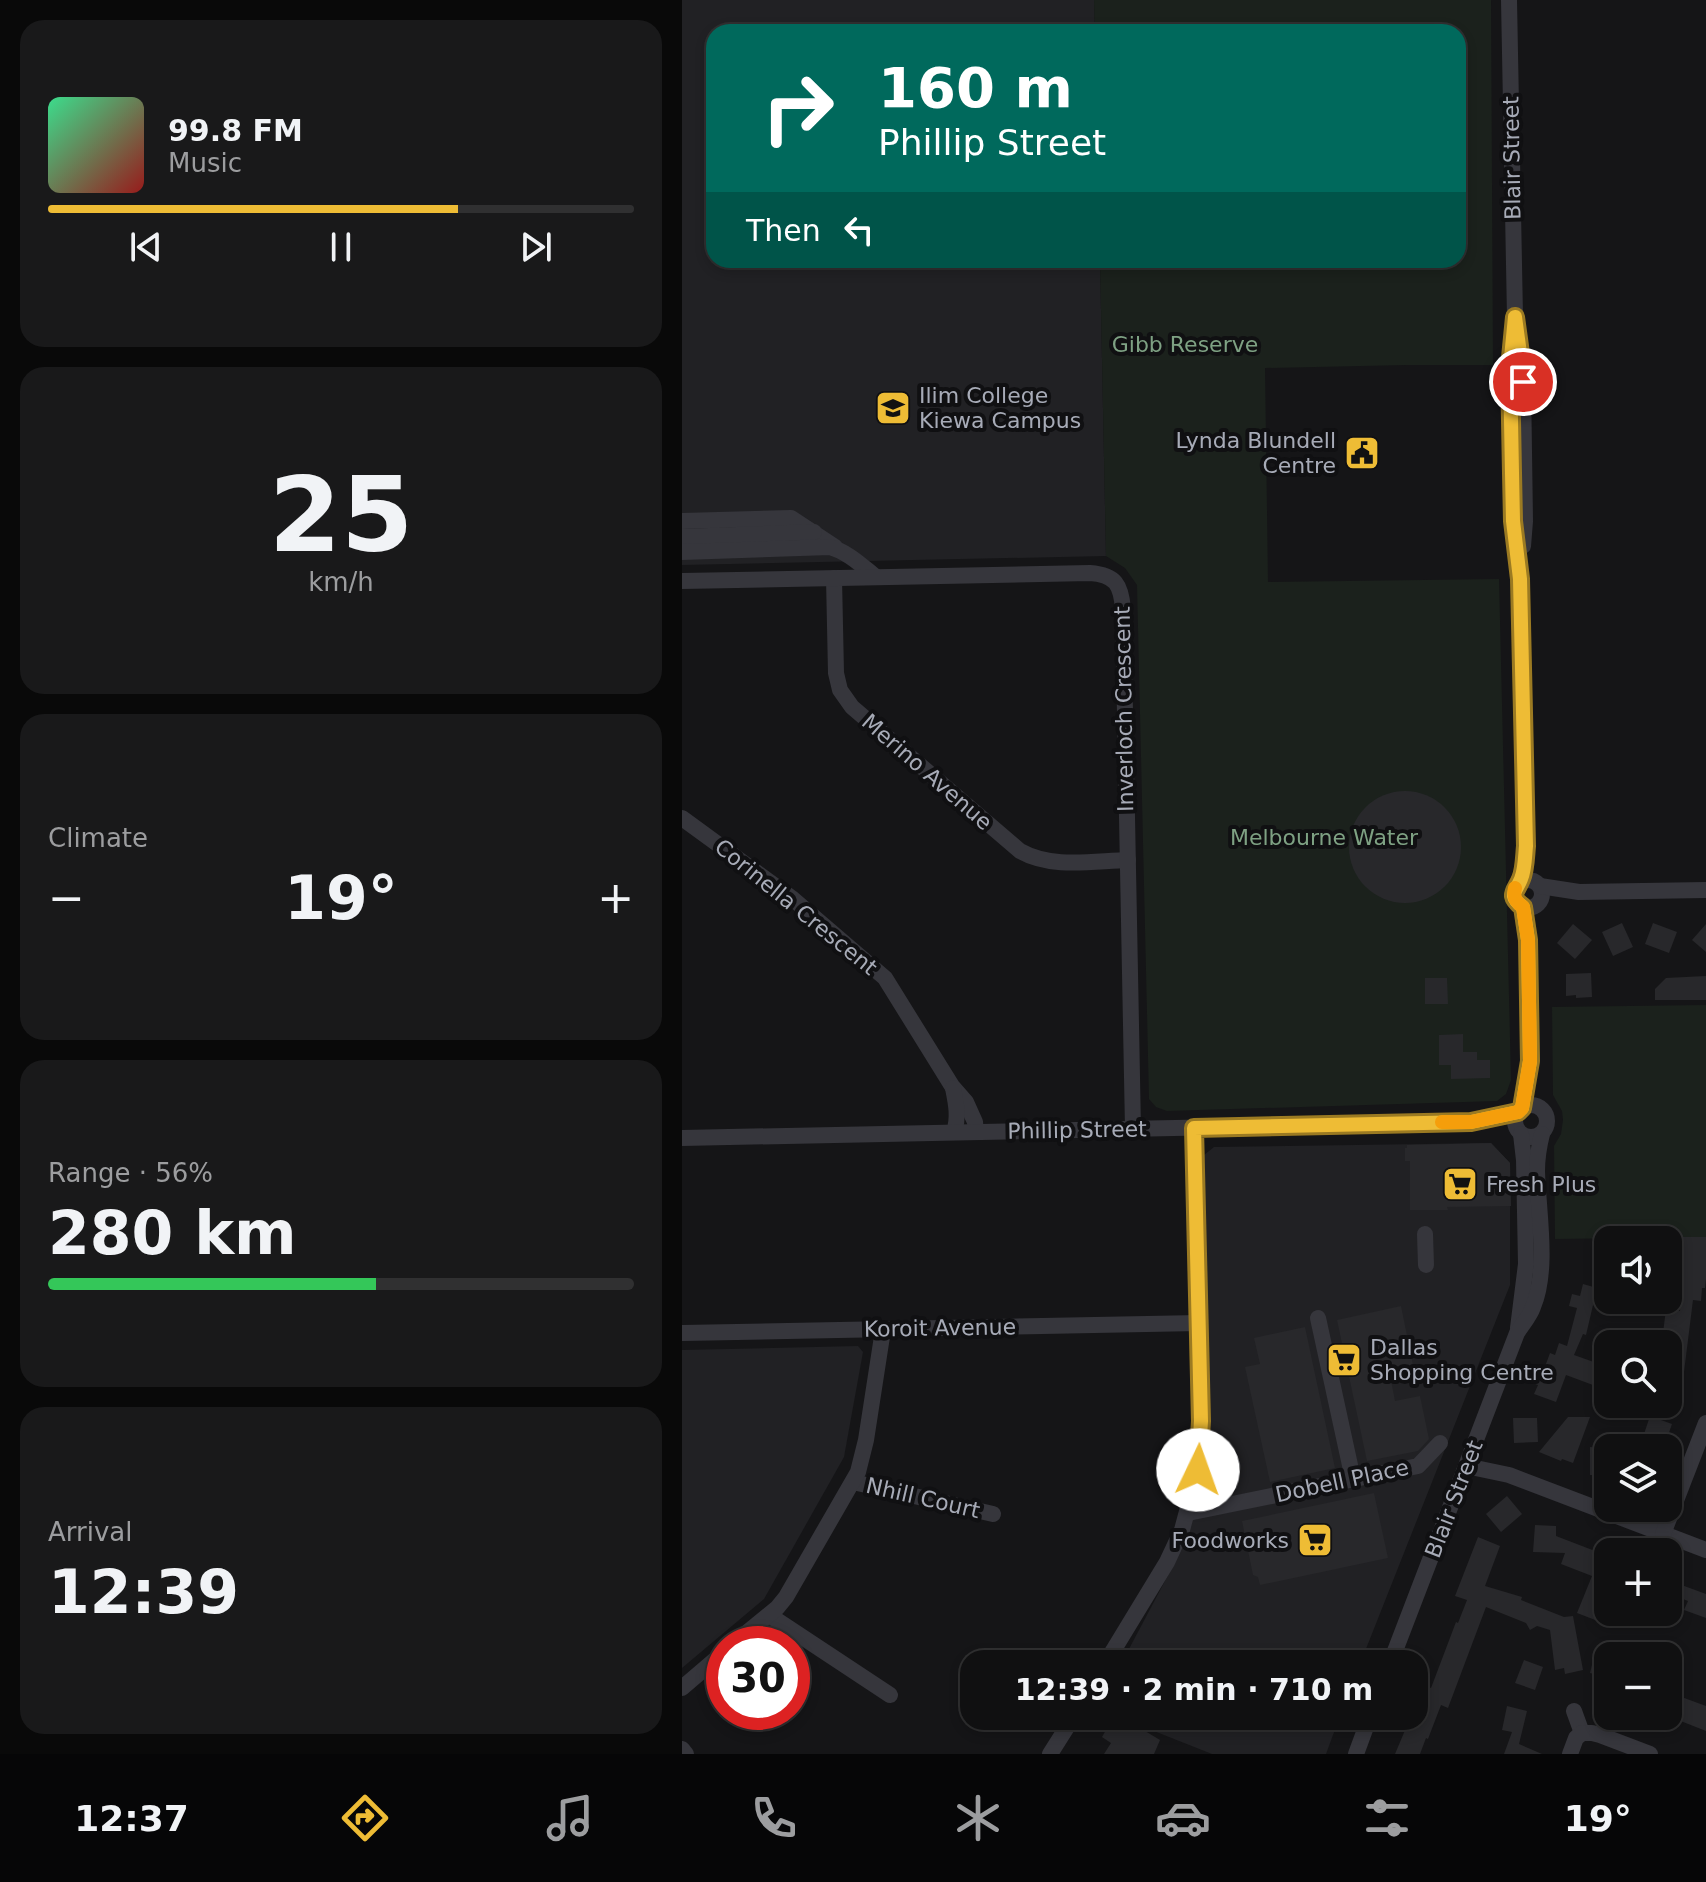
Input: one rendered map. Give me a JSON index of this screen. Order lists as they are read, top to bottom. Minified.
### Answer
{"streets":{"street":["Blair Street","Inverloch Crescent","Merino Avenue","Corinella Crescent","Phillip Street","Koroit Avenue","Dobell Place","Nhill Court"]},"crossings":[["Blair Street","Phillip Street"],["Inverloch Crescent","Merino Avenue"],["Inverloch Crescent","Phillip Street"],["Corinella Crescent","Phillip Street"]],"parks":["Gibb Reserve","Melbourne Water"],"places":{"school or university":["Ilim College Kiewa Campus"],"public building":["Lynda Blundell Centre"],"supermarket":["Fresh Plus","Dallas Shopping Centre","Foodworks"]},"page":{"turn":["160 m","Phillip Street"],"song":["99.8 FM","Music"],"then":"Then","tile":[["25","km/h"],"Climate",["Range · 56%","280 km"],["Arrival","12:39"]],"heat":["−","19°","+"],"map_buttons":["+","−"],"limit":"30","trip":"12:39 · 2 min · 710 m","tabs":["12:37","19°"]}}
